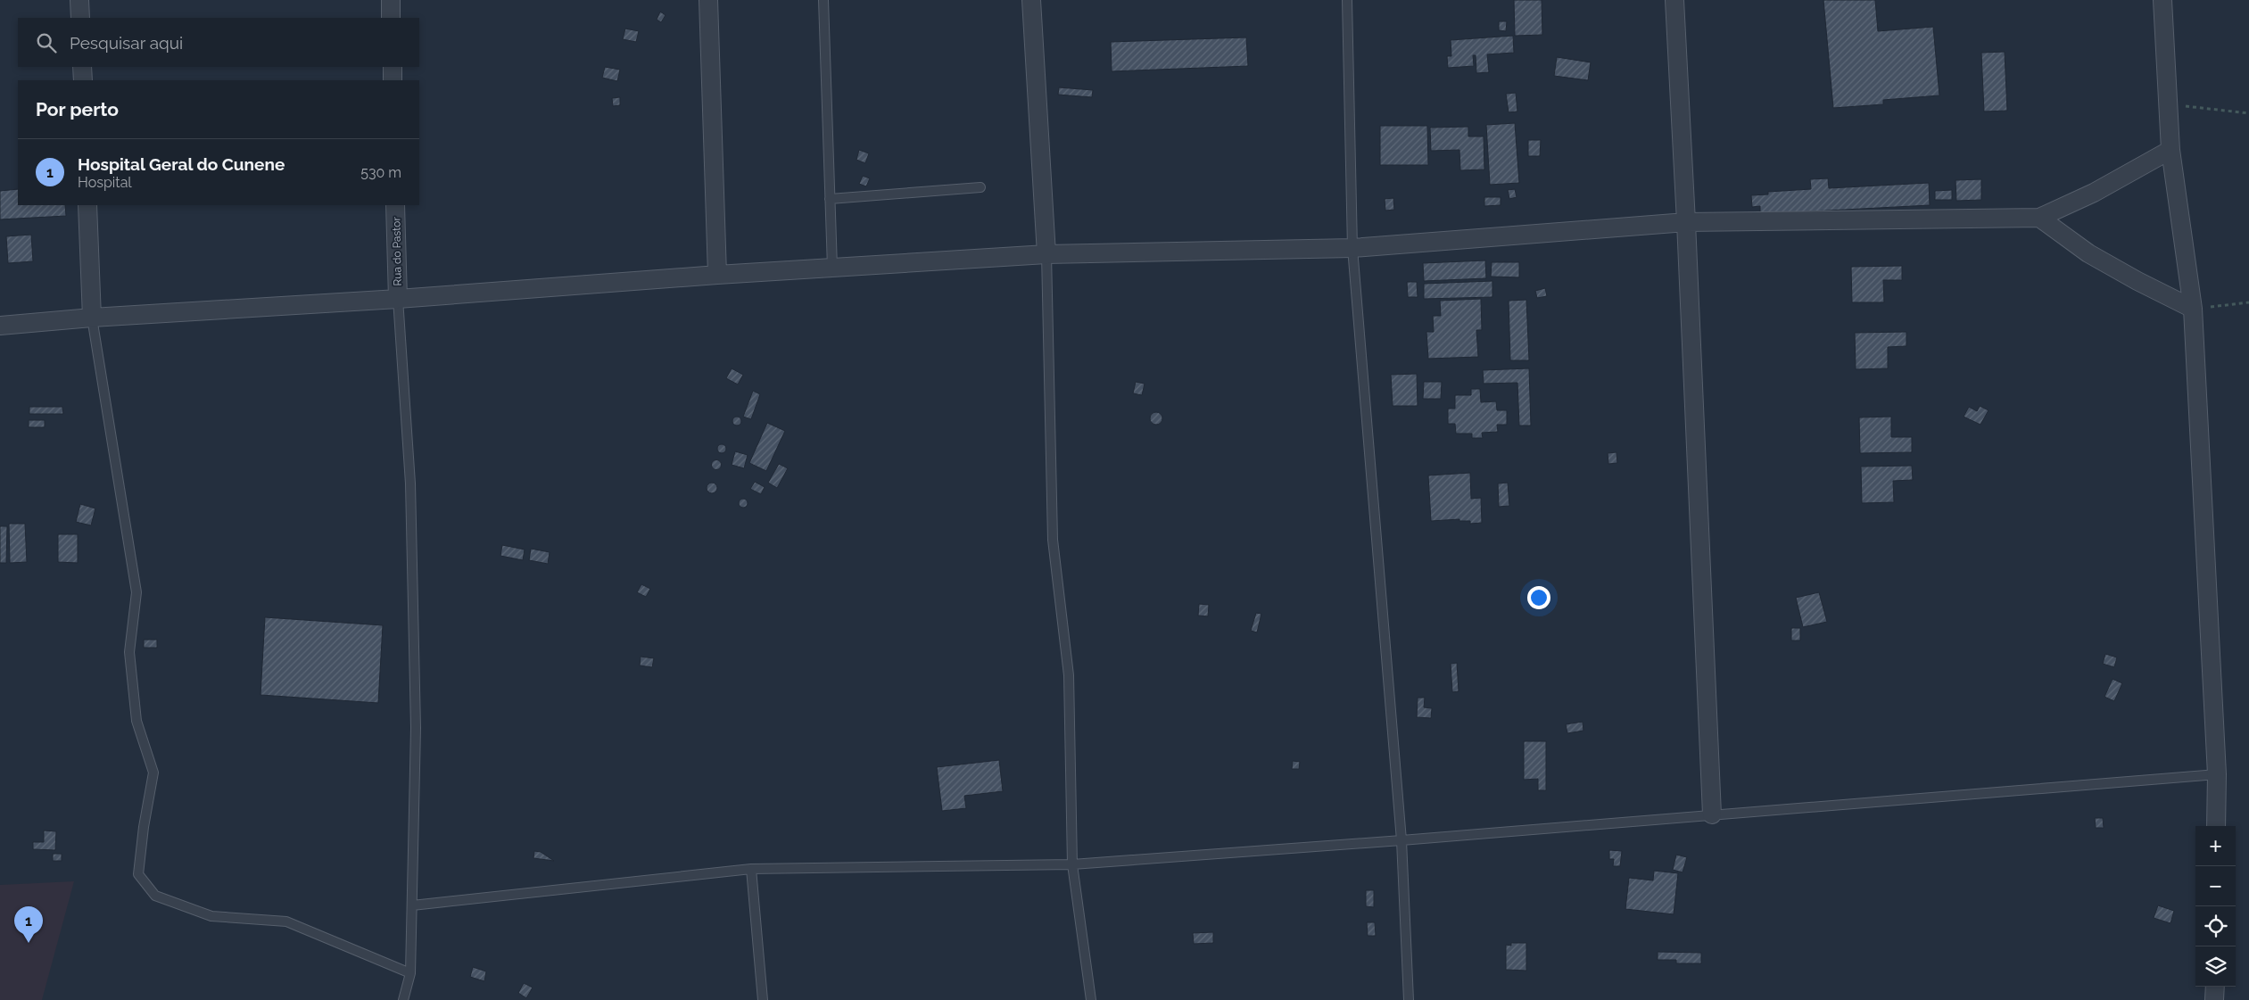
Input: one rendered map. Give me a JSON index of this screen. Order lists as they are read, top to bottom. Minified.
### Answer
{"streets":{"street":["Rua do Pastor"]},"page":{"search":"Pesquisar aqui","heading":"Por perto","list":[{"mark":"1","name":"Hospital Geral do Cunene","note":"Hospital","value":"530 m"}],"map_buttons":["+","−"],"pins":"1"}}
